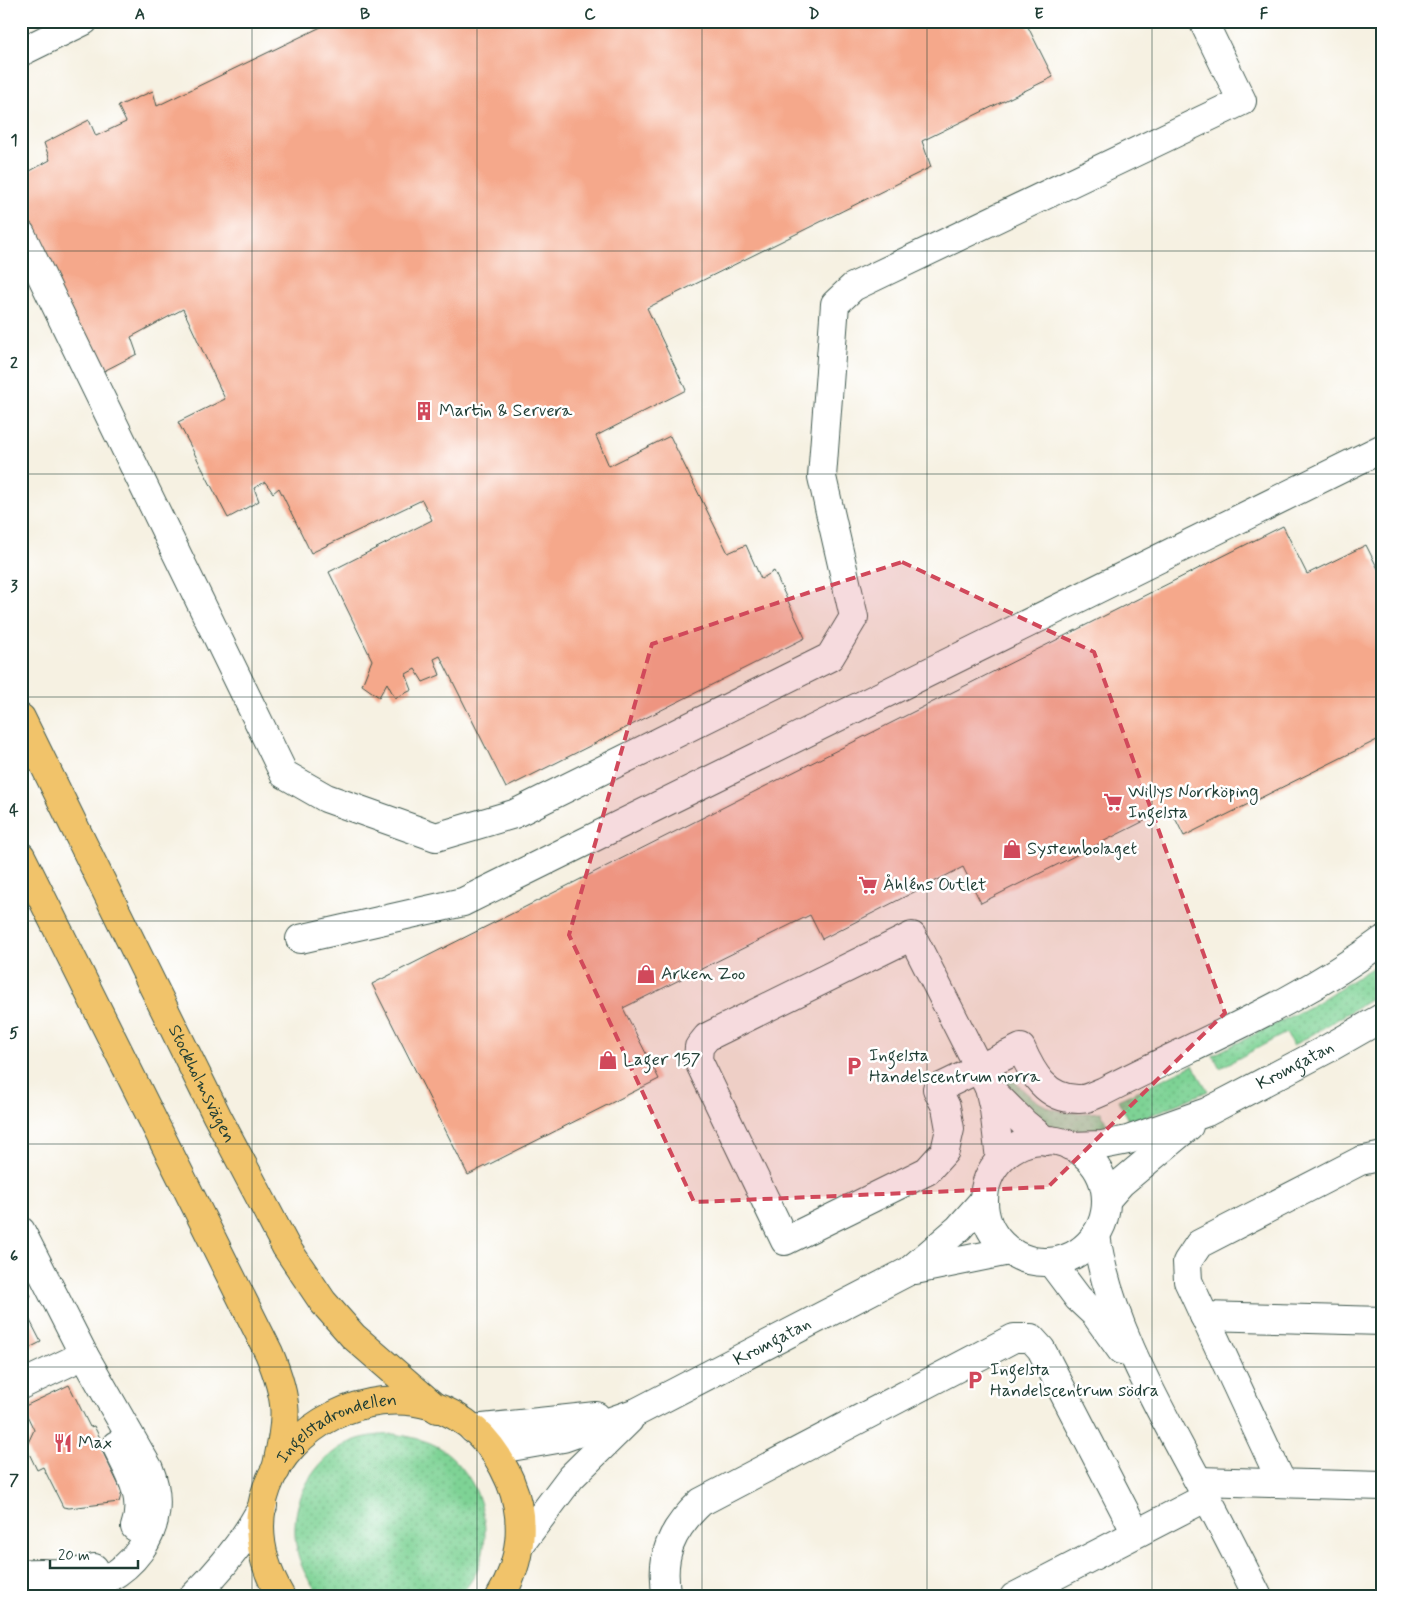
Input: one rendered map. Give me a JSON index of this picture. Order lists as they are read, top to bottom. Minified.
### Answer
{"streets":{"highway":["Stockholmsvägen","Ingelstadrondellen"],"street":["Kromgatan"]},"crossings":[["Kromgatan","Ingelstadrondellen"],["Stockholmsvägen","Ingelstadrondellen"]],"places":{"building":["Martin & Servera"],"supermarket":["Willys Norrköping Ingelsta","Åhléns Outlet"],"shop":["Systembolaget","Arken Zoo","Lager 157"],"parking":["Ingelsta Handelscentrum norra","Ingelsta Handelscentrum södra"],"restaurant":["Max"]},"scale_bar":"20 m","grid":{"columns":["A","B","C","D","E","F"],"rows":["1","2","3","4","5","6","7"]}}
